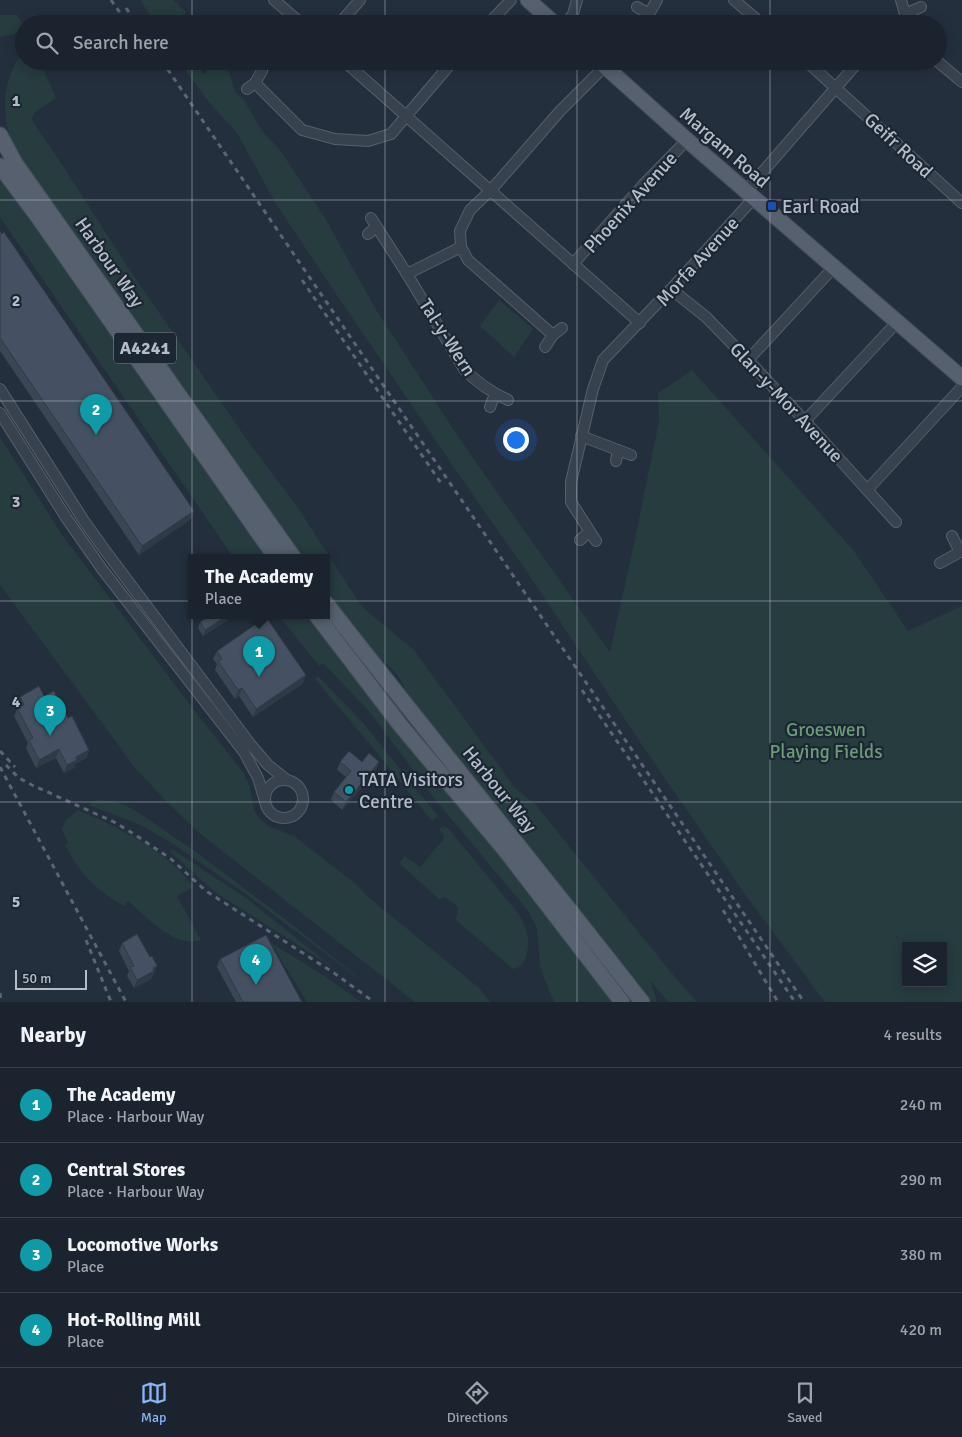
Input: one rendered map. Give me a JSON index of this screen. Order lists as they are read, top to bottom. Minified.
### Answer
{"streets":{"main road":["Margam Road","Harbour Way","A4241"],"street":["Geifr Road","Phoenix Avenue","Morfa Avenue","Tal-y-Wern","Glan-y-Mor Avenue"]},"crossings":[["Margam Road","Phoenix Avenue"],["Margam Road","Morfa Avenue"],["Morfa Avenue","Glan-y-Mor Avenue"]],"parks":["Groeswen Playing Fields"],"places":{"transit":["Earl Road"],"other":["TATA Visitors Centre"]},"scale_bar":"50 m","page":{"search":"Search here","pins":["2","1","3","4"],"popup":["The Academy","Place"],"scale":"50 m","heading":["Nearby","4 results"],"list":[{"mark":"1","name":"The Academy","note":"Place · Harbour Way","value":"240 m"},{"mark":"2","name":"Central Stores","note":"Place · Harbour Way","value":"290 m"},{"mark":"3","name":"Locomotive Works","note":"Place","value":"380 m"},{"mark":"4","name":"Hot-Rolling Mill","note":"Place","value":"420 m"}],"nav":["Map","Directions","Saved"]},"grid":{"rows":["1","2","3","4","5"]}}
